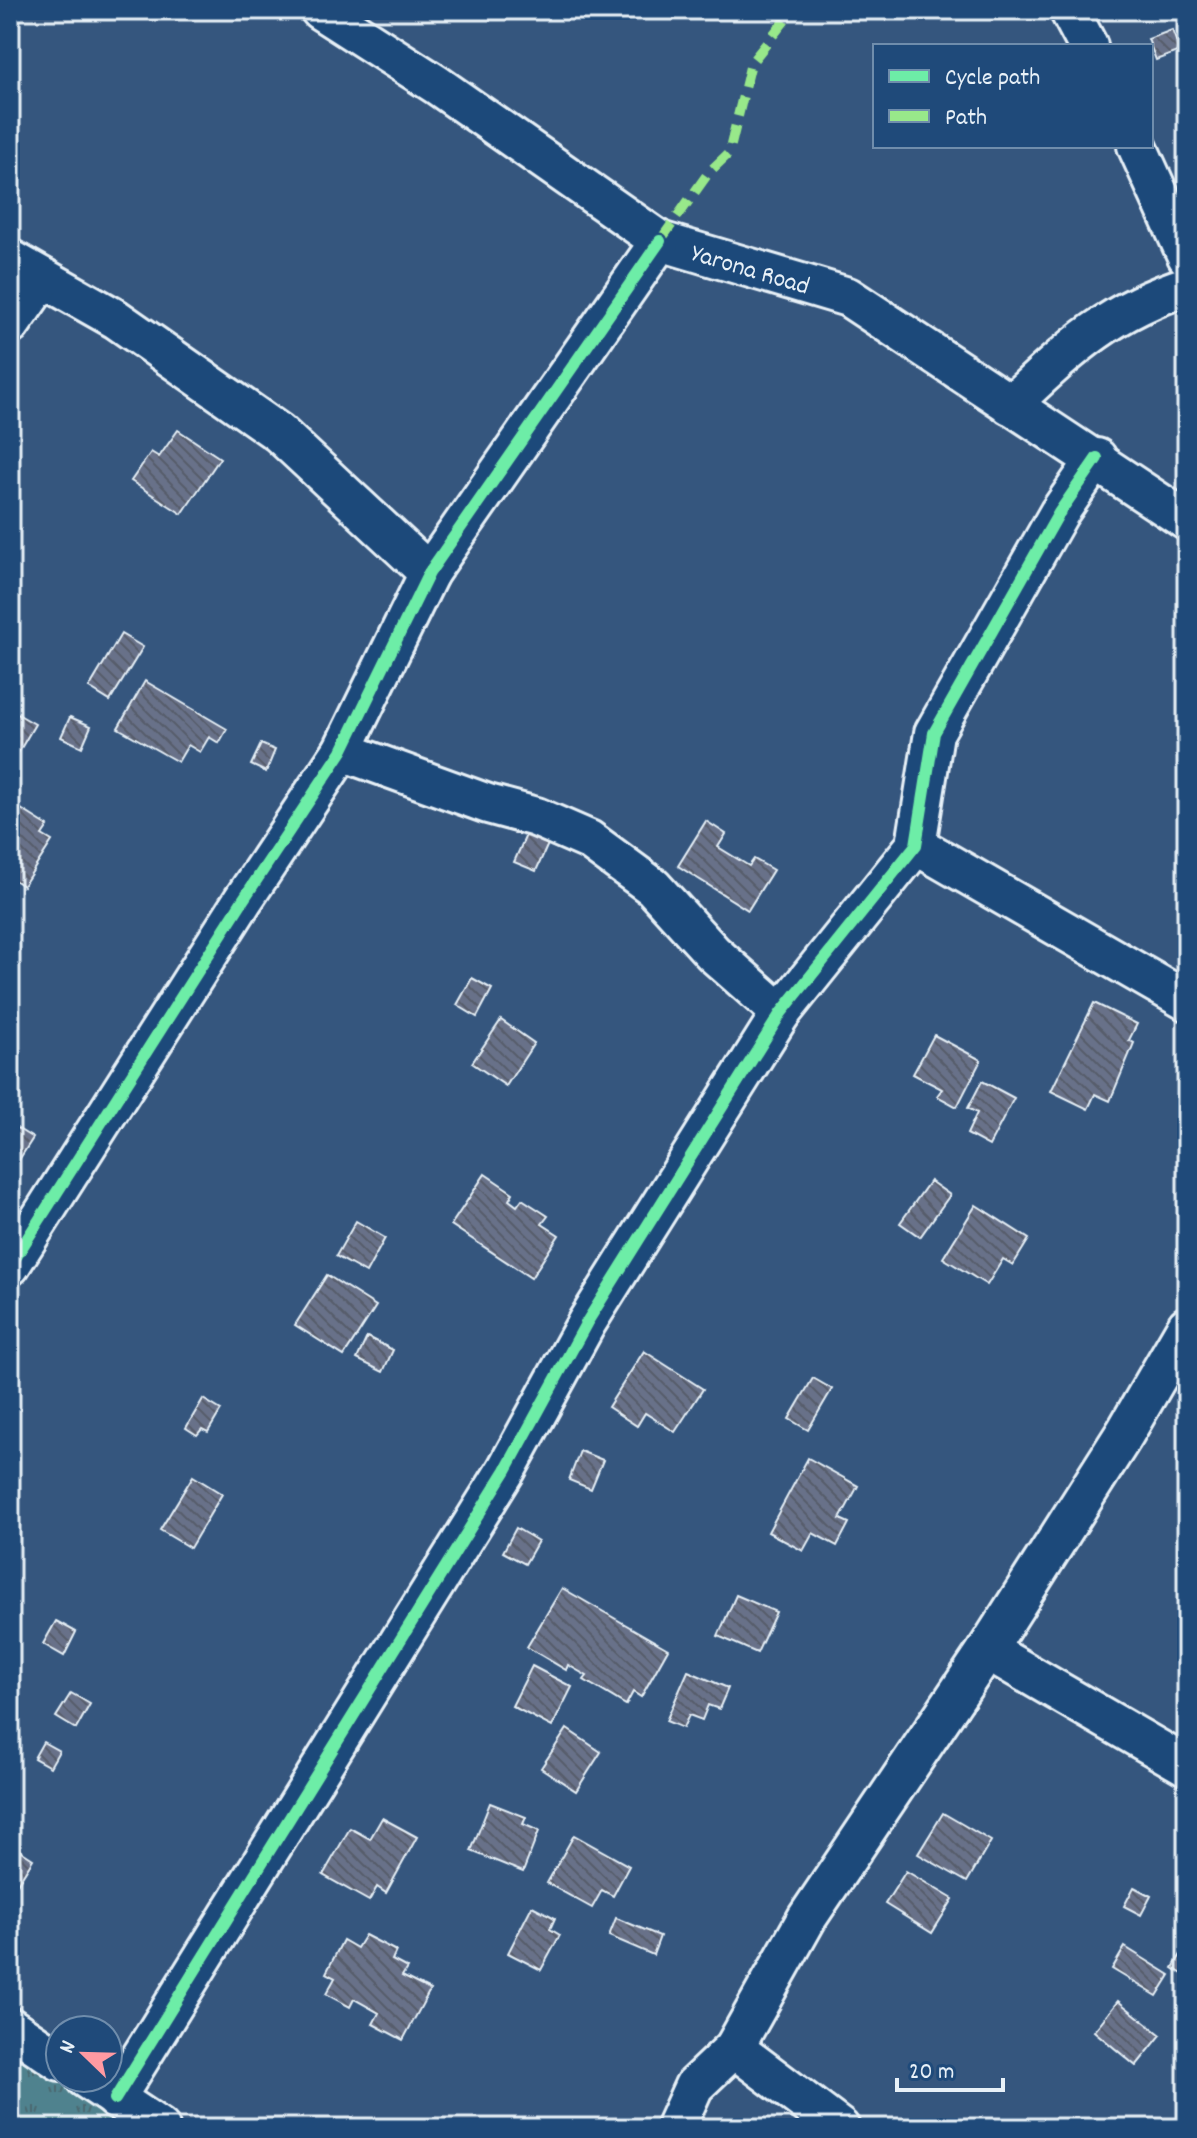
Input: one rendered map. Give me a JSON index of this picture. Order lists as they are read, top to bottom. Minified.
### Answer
{"streets":{"street":["Yarona Road"]},"legend":["Cycle path","Path"],"scale_bar":"20 m","north":"top left"}
